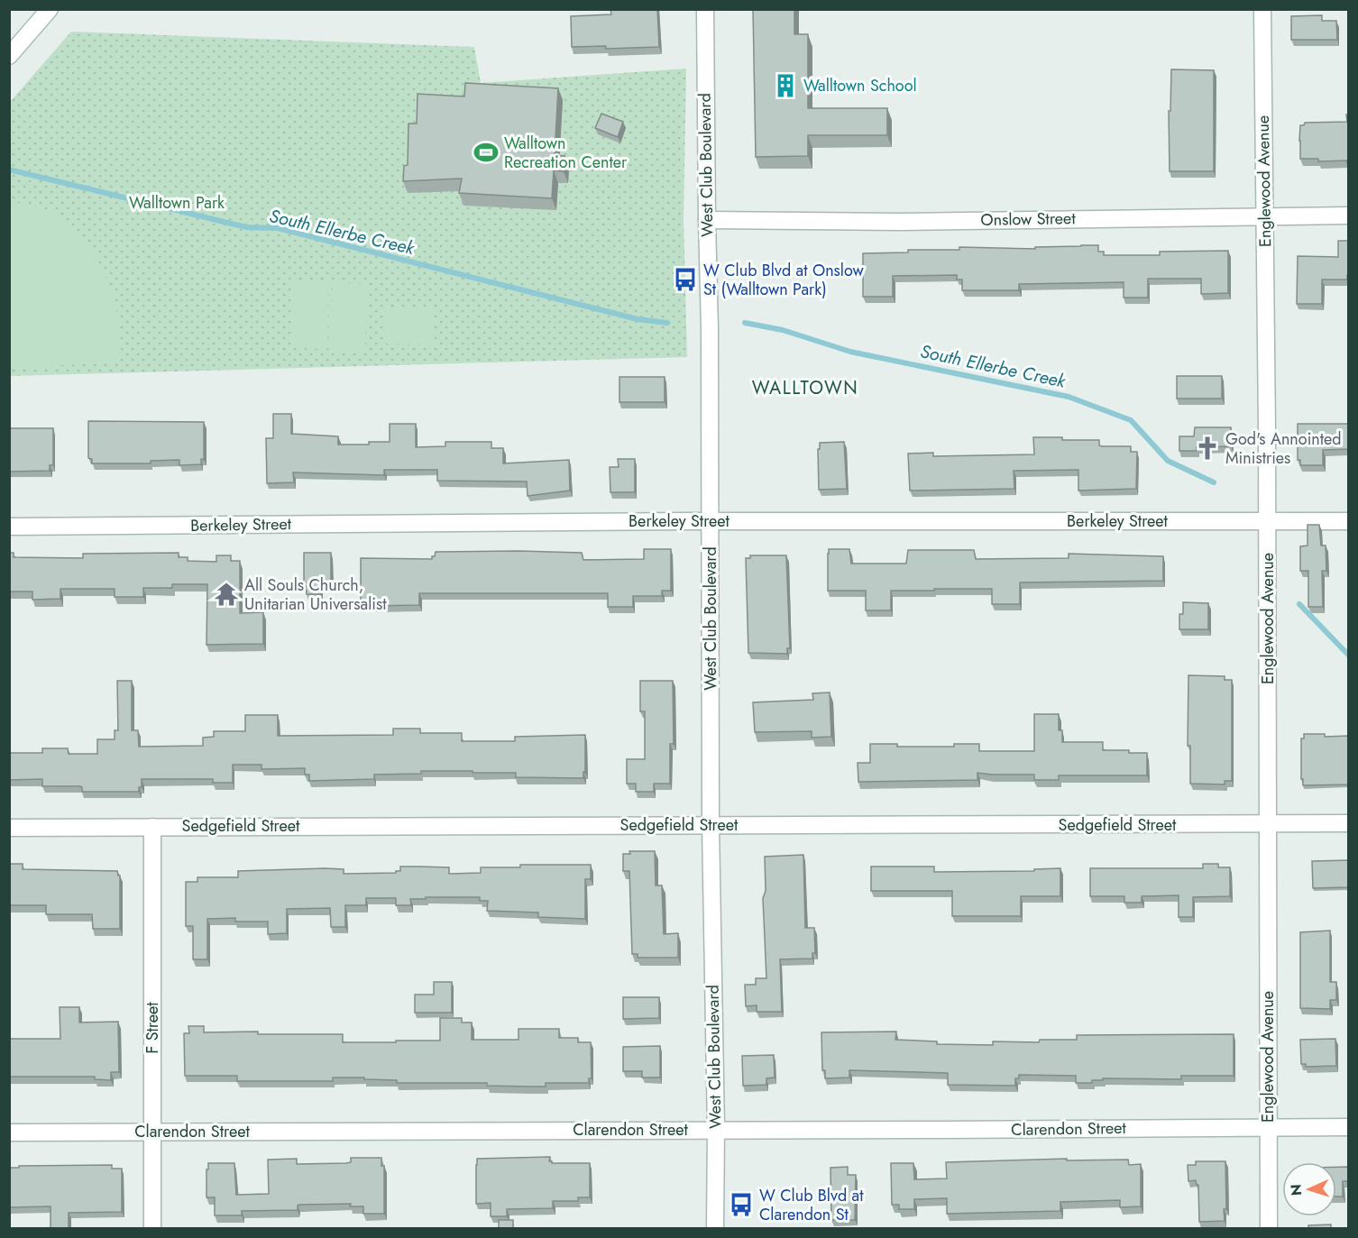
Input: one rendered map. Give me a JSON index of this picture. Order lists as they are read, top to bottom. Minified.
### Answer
{"streets":{"street":["West Club Boulevard","Englewood Avenue","Onslow Street","Berkeley Street","Sedgefield Street","F Street","Clarendon Street"]},"crossings":[["West Club Boulevard","Onslow Street"],["West Club Boulevard","Berkeley Street"],["West Club Boulevard","Sedgefield Street"],["West Club Boulevard","Clarendon Street"],["Englewood Avenue","Onslow Street"],["Englewood Avenue","Berkeley Street"],["Englewood Avenue","Sedgefield Street"],["Englewood Avenue","Clarendon Street"],["Sedgefield Street","F Street"],["F Street","Clarendon Street"]],"districts":["WALLTOWN"],"water":["South Ellerbe Creek"],"parks":["Walltown Park"],"places":{"building":["Walltown School"],"sports":["Walltown Recreation Center"],"bus stop":["W Club Blvd at Onslow St (Walltown Park)","W Club Blvd at Clarendon St"],"church":["God's Annointed Ministries"],"temple":["All Souls Church, Unitarian Universalist"]},"north":"left"}
